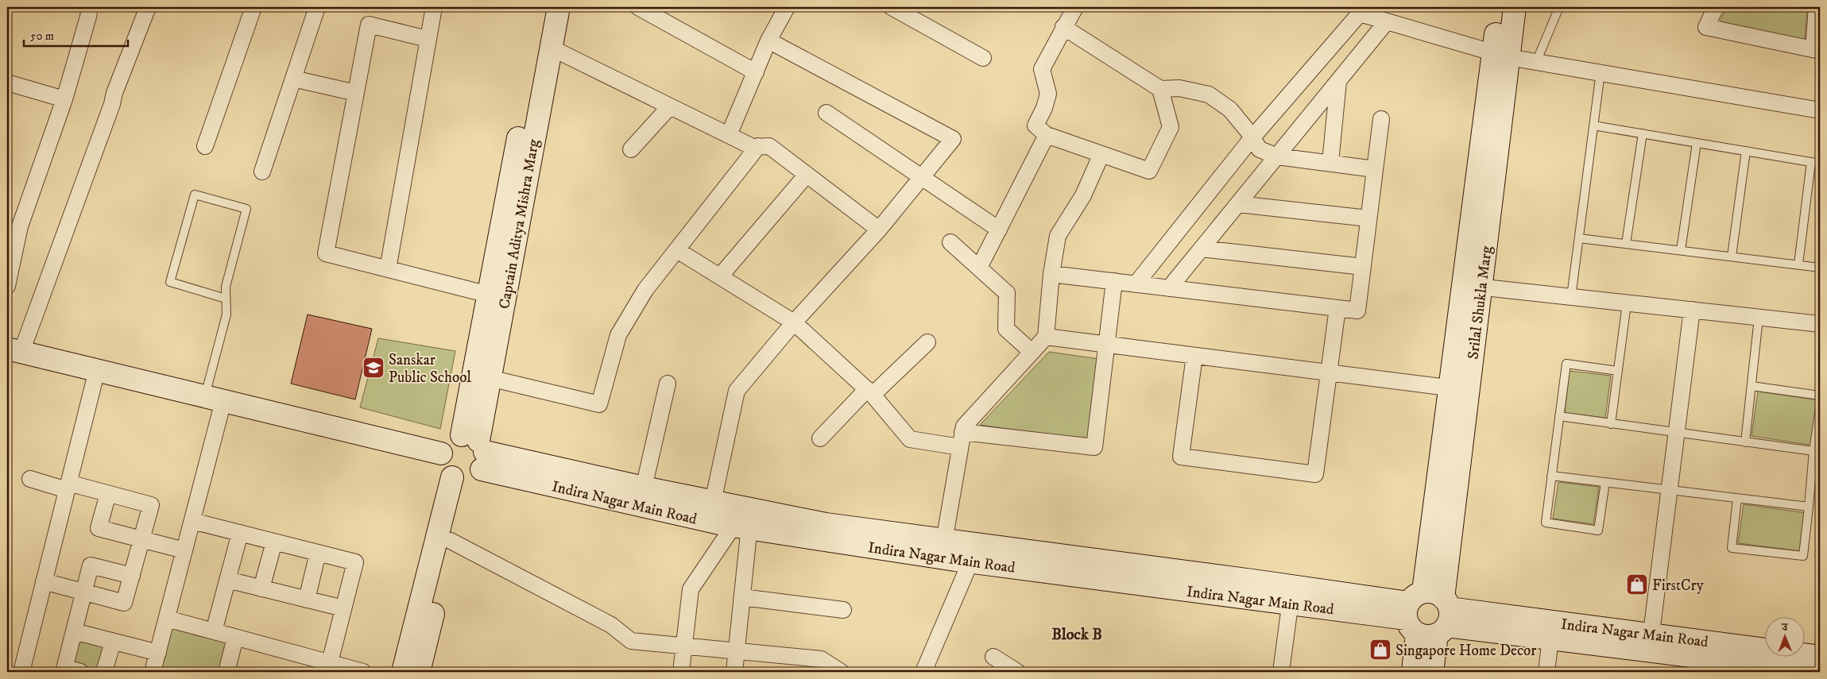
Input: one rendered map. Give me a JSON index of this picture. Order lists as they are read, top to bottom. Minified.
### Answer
{"streets":{"street":["Captain Aditya Mishra Marg","Srilal Shukla Marg","Indira Nagar Main Road"]},"crossings":[["Captain Aditya Mishra Marg","Indira Nagar Main Road"],["Srilal Shukla Marg","Indira Nagar Main Road"]],"districts":["Block B"],"places":{"school or university":["Sanskar Public School"],"shop":["FirstCry","Singapore Home Decor"]},"scale_bar":"50 m","north":"top"}
